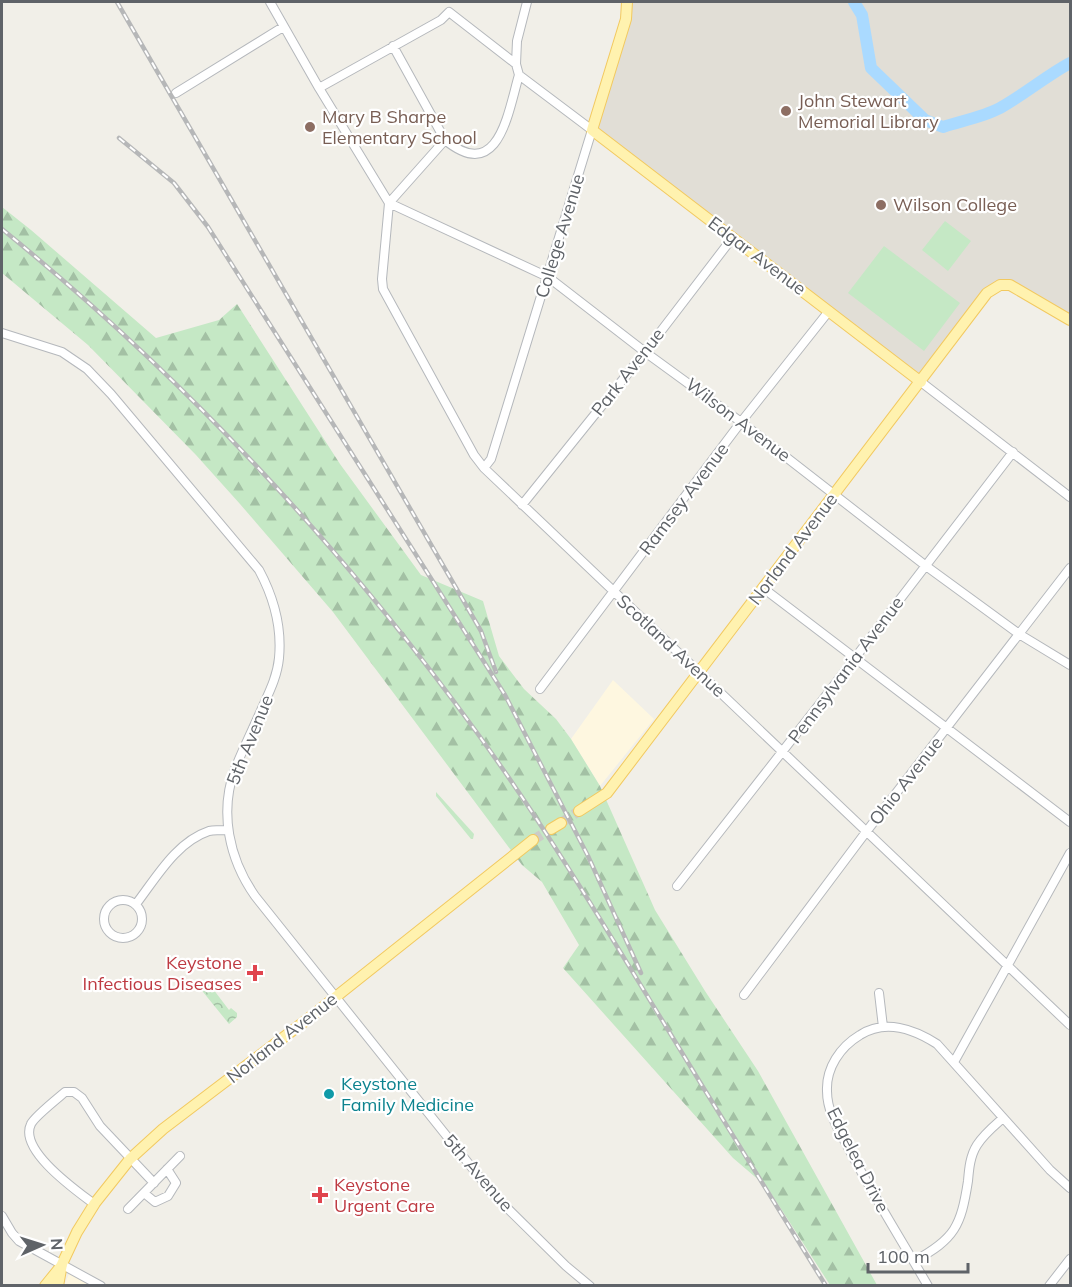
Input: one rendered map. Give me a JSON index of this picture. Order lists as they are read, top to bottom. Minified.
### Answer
{"streets":{"main road":["College Avenue","Edgar Avenue","Norland Avenue"],"street":["Park Avenue","Wilson Avenue","Ramsey Avenue","Scotland Avenue","Pennsylvania Avenue","5th Avenue","Ohio Avenue","Edgelea Drive"]},"crossings":[["College Avenue","Edgar Avenue"],["College Avenue","Wilson Avenue"],["College Avenue","Scotland Avenue"],["Edgar Avenue","Park Avenue"],["Edgar Avenue","Ramsey Avenue"],["Edgar Avenue","Norland Avenue"],["Edgar Avenue","Pennsylvania Avenue"],["Park Avenue","Wilson Avenue"],["Park Avenue","Scotland Avenue"],["Wilson Avenue","Ramsey Avenue"],["Wilson Avenue","Norland Avenue"],["Wilson Avenue","Scotland Avenue"],["Wilson Avenue","Pennsylvania Avenue"],["Wilson Avenue","Ohio Avenue"],["Ramsey Avenue","Scotland Avenue"],["Norland Avenue","Scotland Avenue"],["Norland Avenue","5th Avenue"],["Scotland Avenue","Pennsylvania Avenue"],["Scotland Avenue","Ohio Avenue"]],"places":{"other":["John Stewart Memorial Library","Mary B Sharpe Elementary School","Wilson College","Keystone Family Medicine"],"health":["Keystone Infectious Diseases","Keystone Urgent Care"]},"scale_bar":"100 m","north":"right"}
